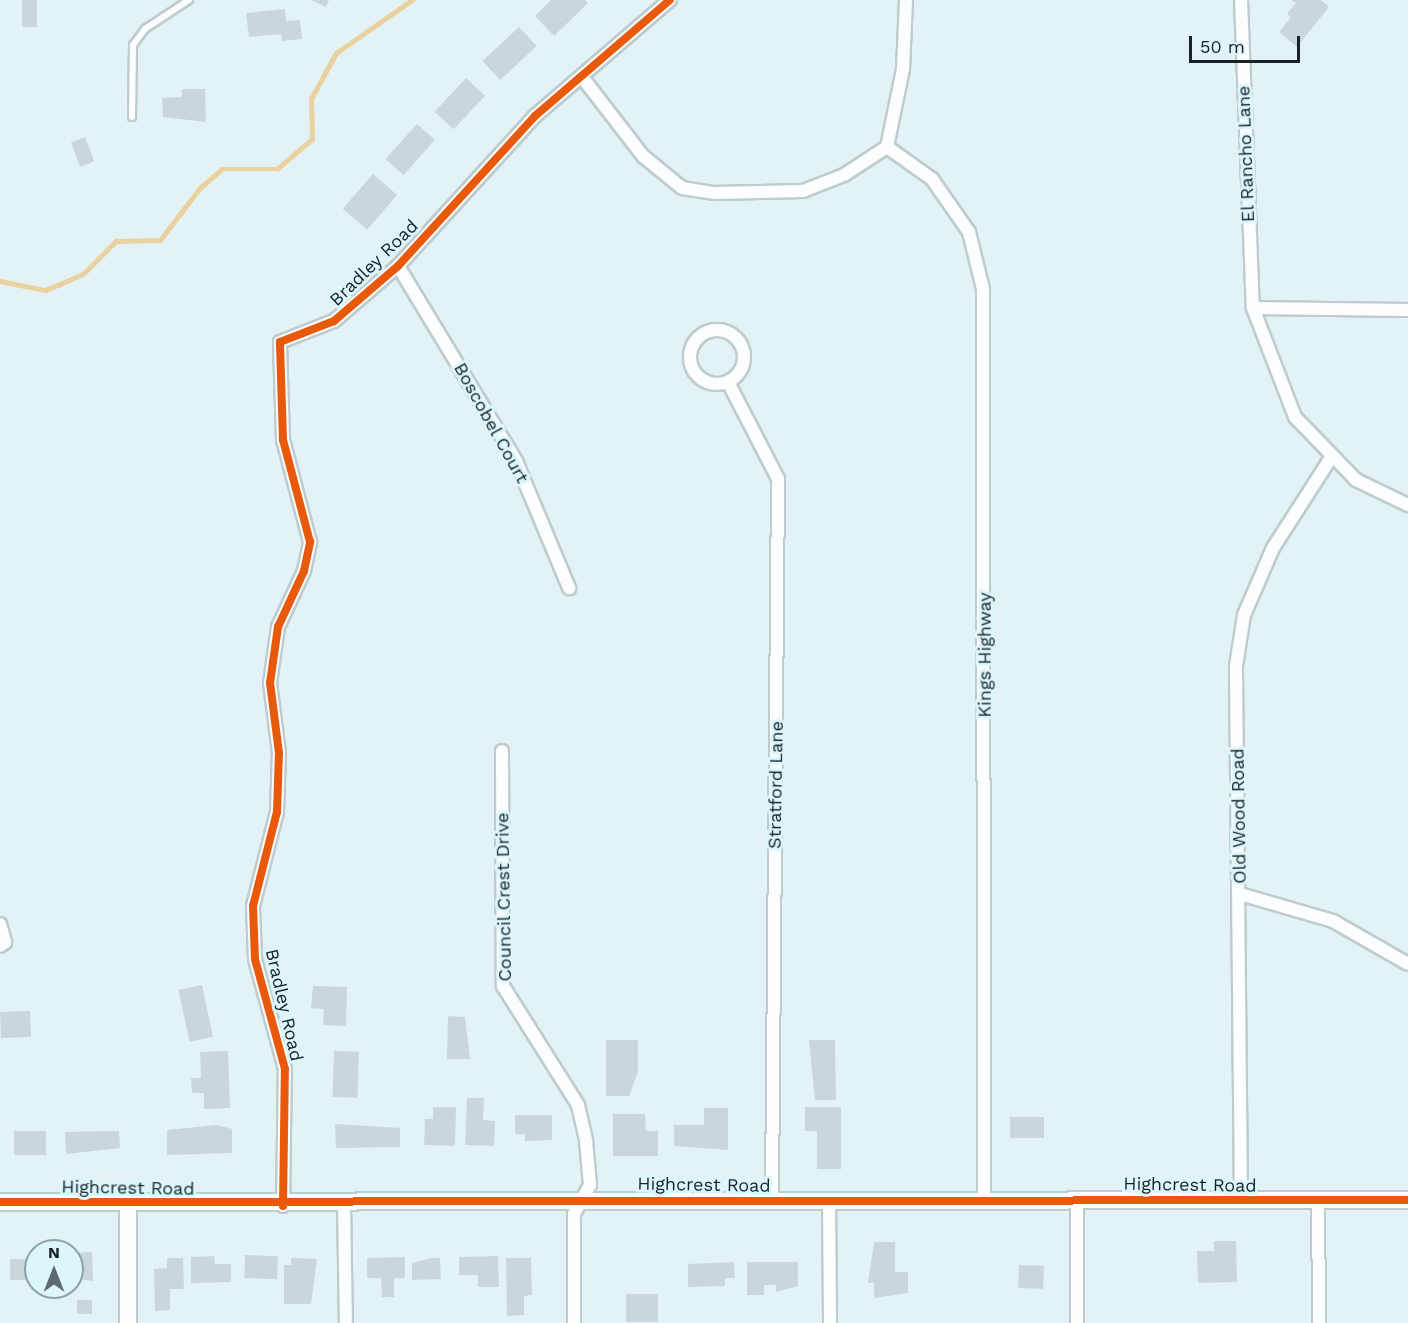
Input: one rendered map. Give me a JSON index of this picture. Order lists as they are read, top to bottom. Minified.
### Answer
{"streets":{"street":["El Rancho Lane","Bradley Road","Boscobel Court","Kings Highway","Stratford Lane","Old Wood Road","Council Crest Drive","Highcrest Road"]},"crossings":[["El Rancho Lane","Old Wood Road"],["Bradley Road","Boscobel Court"],["Bradley Road","Highcrest Road"],["Kings Highway","Highcrest Road"],["Stratford Lane","Highcrest Road"],["Old Wood Road","Highcrest Road"],["Council Crest Drive","Highcrest Road"]],"scale_bar":"50 m","north":"top"}
